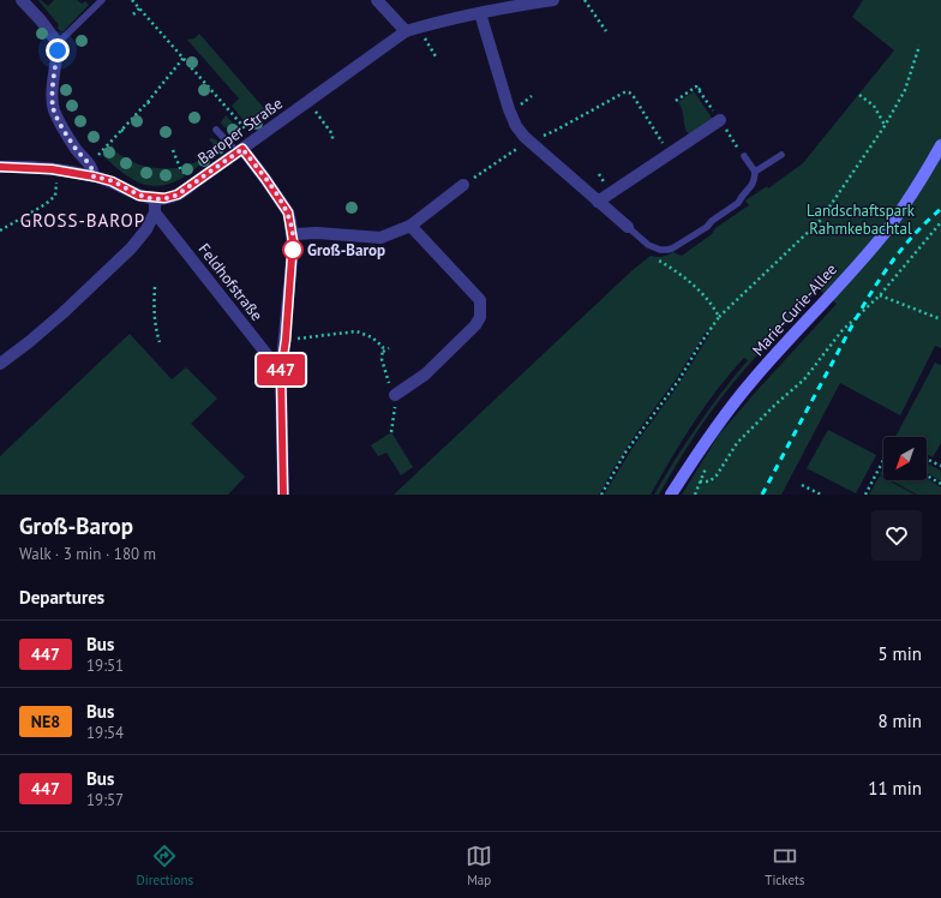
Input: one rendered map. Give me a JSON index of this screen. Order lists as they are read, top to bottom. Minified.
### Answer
{"streets":{"street":["Baroper Straße","Feldhofstraße","Marie-Curie-Allee"]},"districts":["GROSS-BAROP"],"parks":["Landschaftspark Rahmkebachtal"],"places":["Groß-Barop"],"lines":["bus line 447"],"north":"bottom left","page":{"on_map":"447","heading":[["Groß-Barop","Walk · 3 min · 180 m"],"Departures"],"list":[{"mark":"447","name":"Bus","note":"19:51","value":"5 min"},{"mark":"NE8","name":"Bus","note":"19:54","value":"8 min"},{"mark":"447","name":"Bus","note":"19:57","value":"11 min"}],"tabs":["Directions","Map","Tickets"]}}
